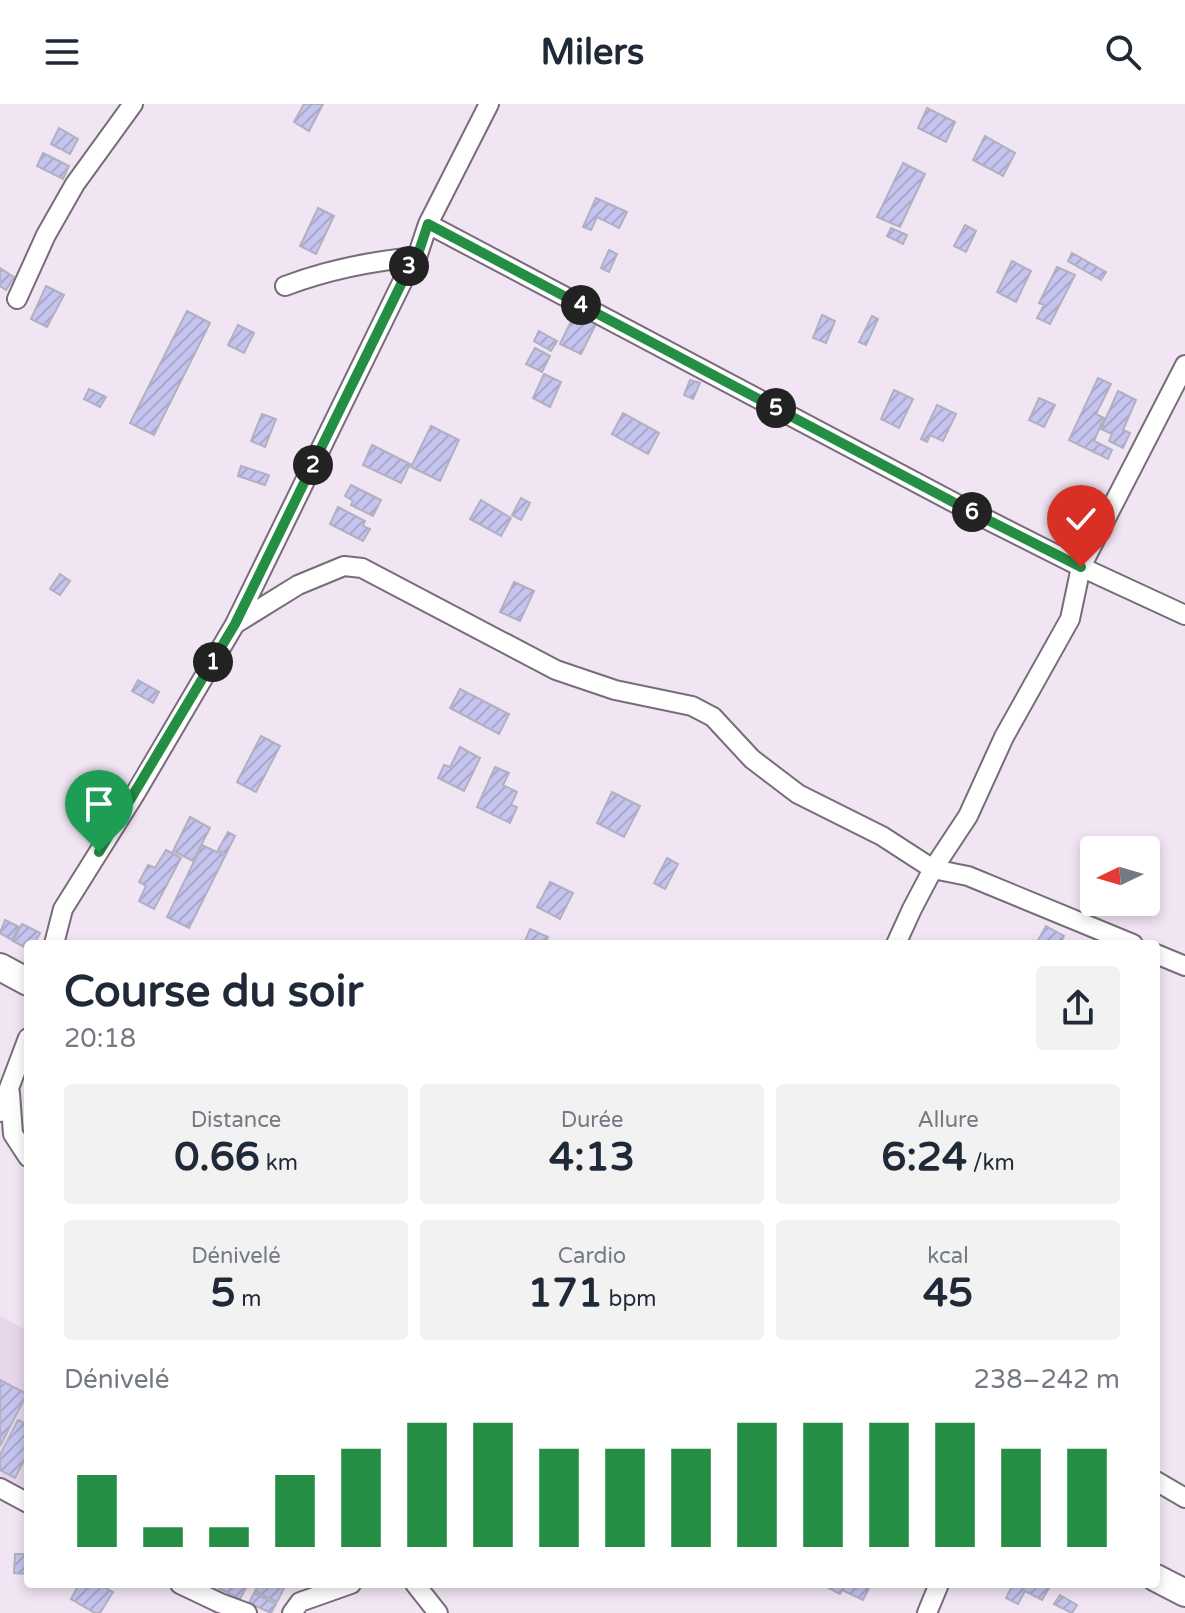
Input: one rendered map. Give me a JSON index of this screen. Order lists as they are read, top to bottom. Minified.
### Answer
{"north":"left","page":{"header":"Milers","pins":["3","4","5","2","6","1"],"heading":["Course du soir","20:18"],"stats":[["Distance","0.66 km"],["Durée","4:13"],["Allure","6:24 /km"],["Dénivelé","5 m"],["Cardio","171 bpm"],["kcal","45"]],"chart":["Dénivelé","238–242 m"]}}
